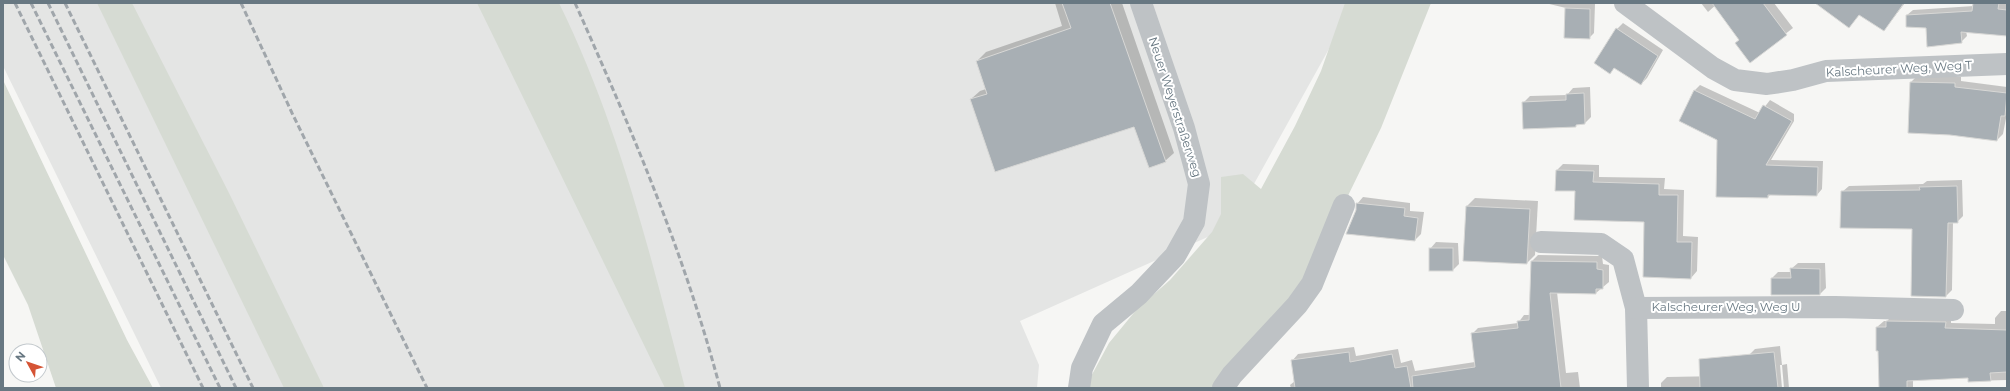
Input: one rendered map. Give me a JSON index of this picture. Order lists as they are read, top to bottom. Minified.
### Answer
{"streets":{"street":["Kalscheurer Weg, Weg T","Neuer Weyerstraßerweg","Kalscheurer Weg, Weg U"]},"north":"top left"}
